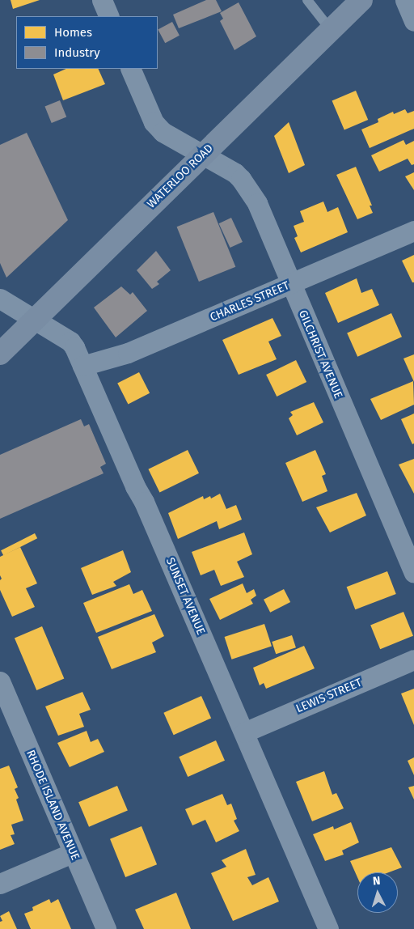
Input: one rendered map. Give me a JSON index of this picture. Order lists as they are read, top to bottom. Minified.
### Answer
{"streets":{"main road":["WATERLOO ROAD"],"street":["CHARLES STREET","GILCHRIST AVENUE","SUNSET AVENUE","LEWIS STREET","RHODE ISLAND AVENUE"]},"crossings":[["WATERLOO ROAD","GILCHRIST AVENUE"],["WATERLOO ROAD","SUNSET AVENUE"],["CHARLES STREET","GILCHRIST AVENUE"],["CHARLES STREET","SUNSET AVENUE"],["SUNSET AVENUE","LEWIS STREET"]],"legend":["Homes","Industry"],"north":"top"}
